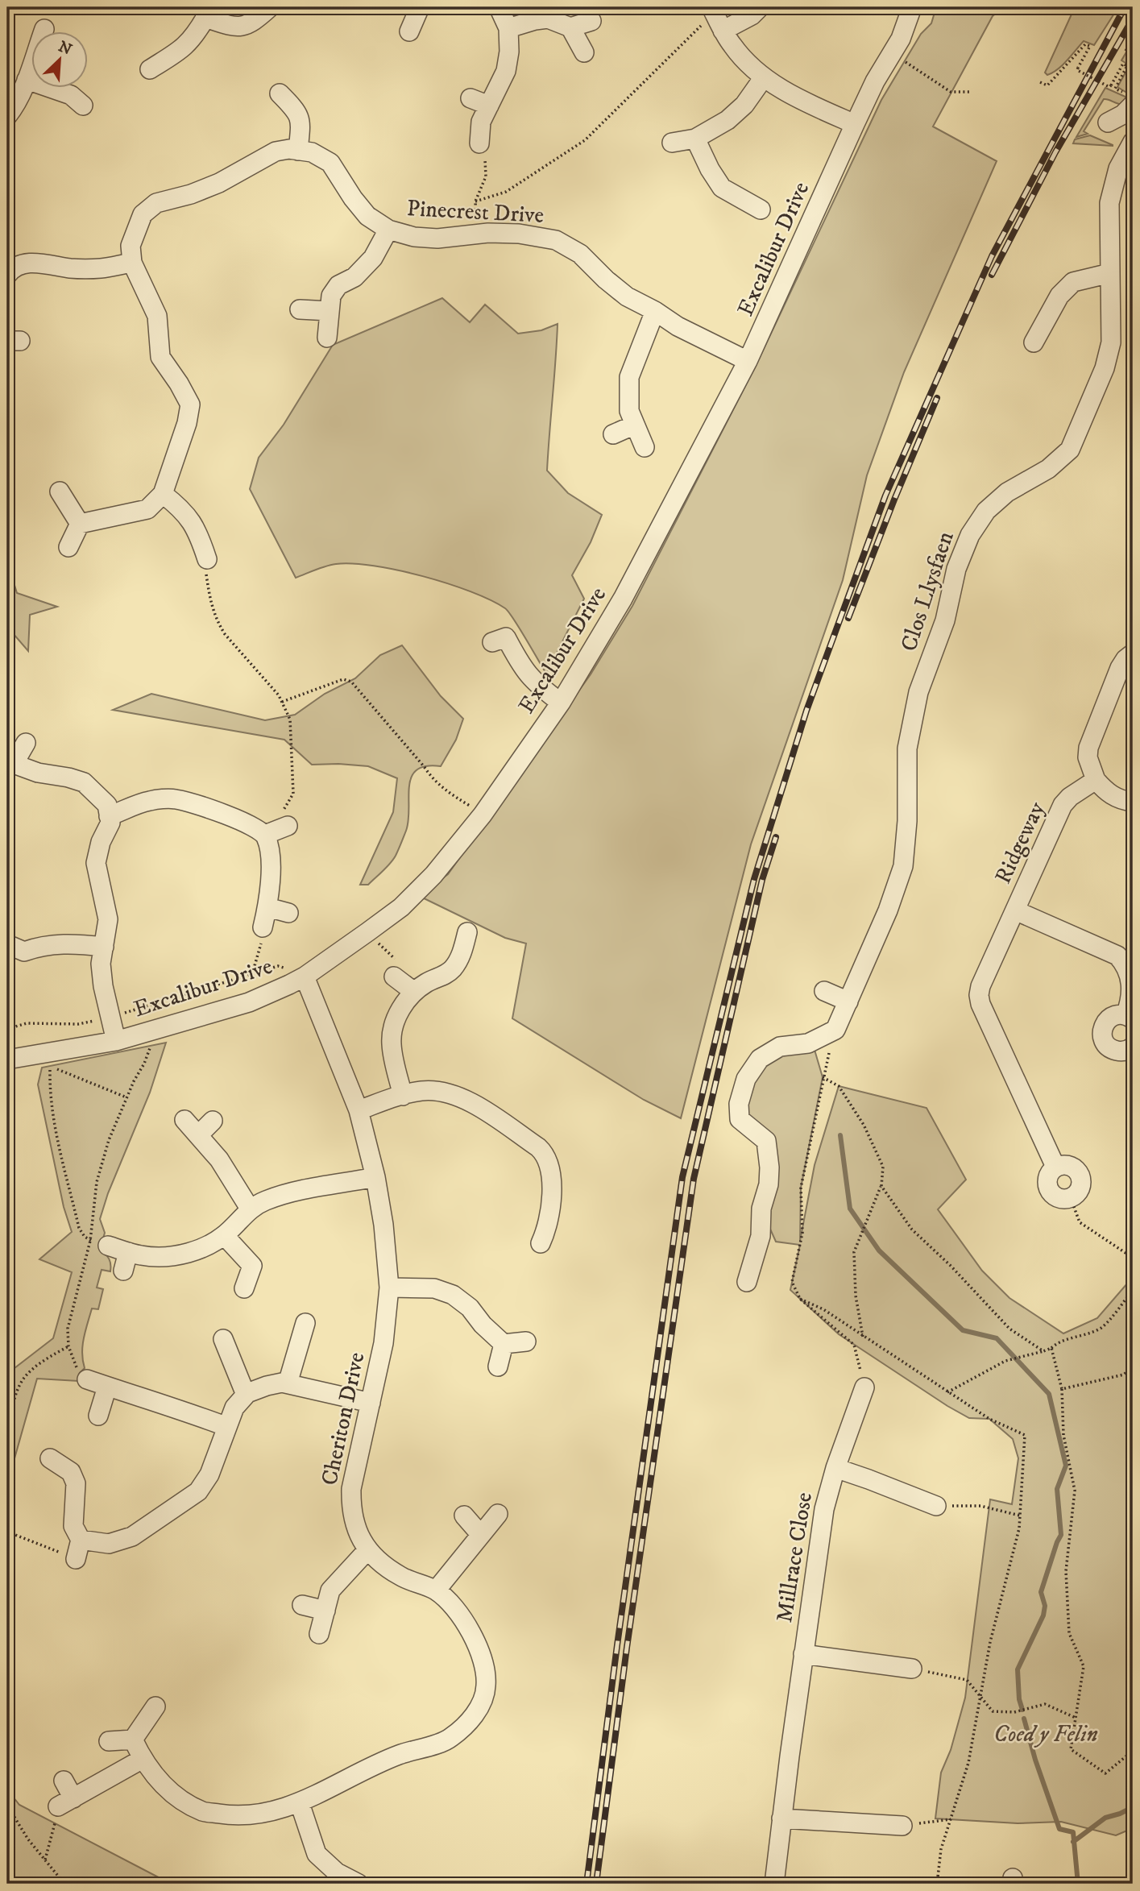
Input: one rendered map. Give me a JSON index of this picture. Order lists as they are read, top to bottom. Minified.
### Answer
{"streets":{"street":["Pinecrest Drive","Excalibur Drive","Clos Llysfaen","Ridgeway","Cheriton Drive","Millrace Close"]},"crossings":[["Pinecrest Drive","Excalibur Drive"],["Excalibur Drive","Cheriton Drive"]],"parks":["Coed y Felin"],"north":"top right"}
